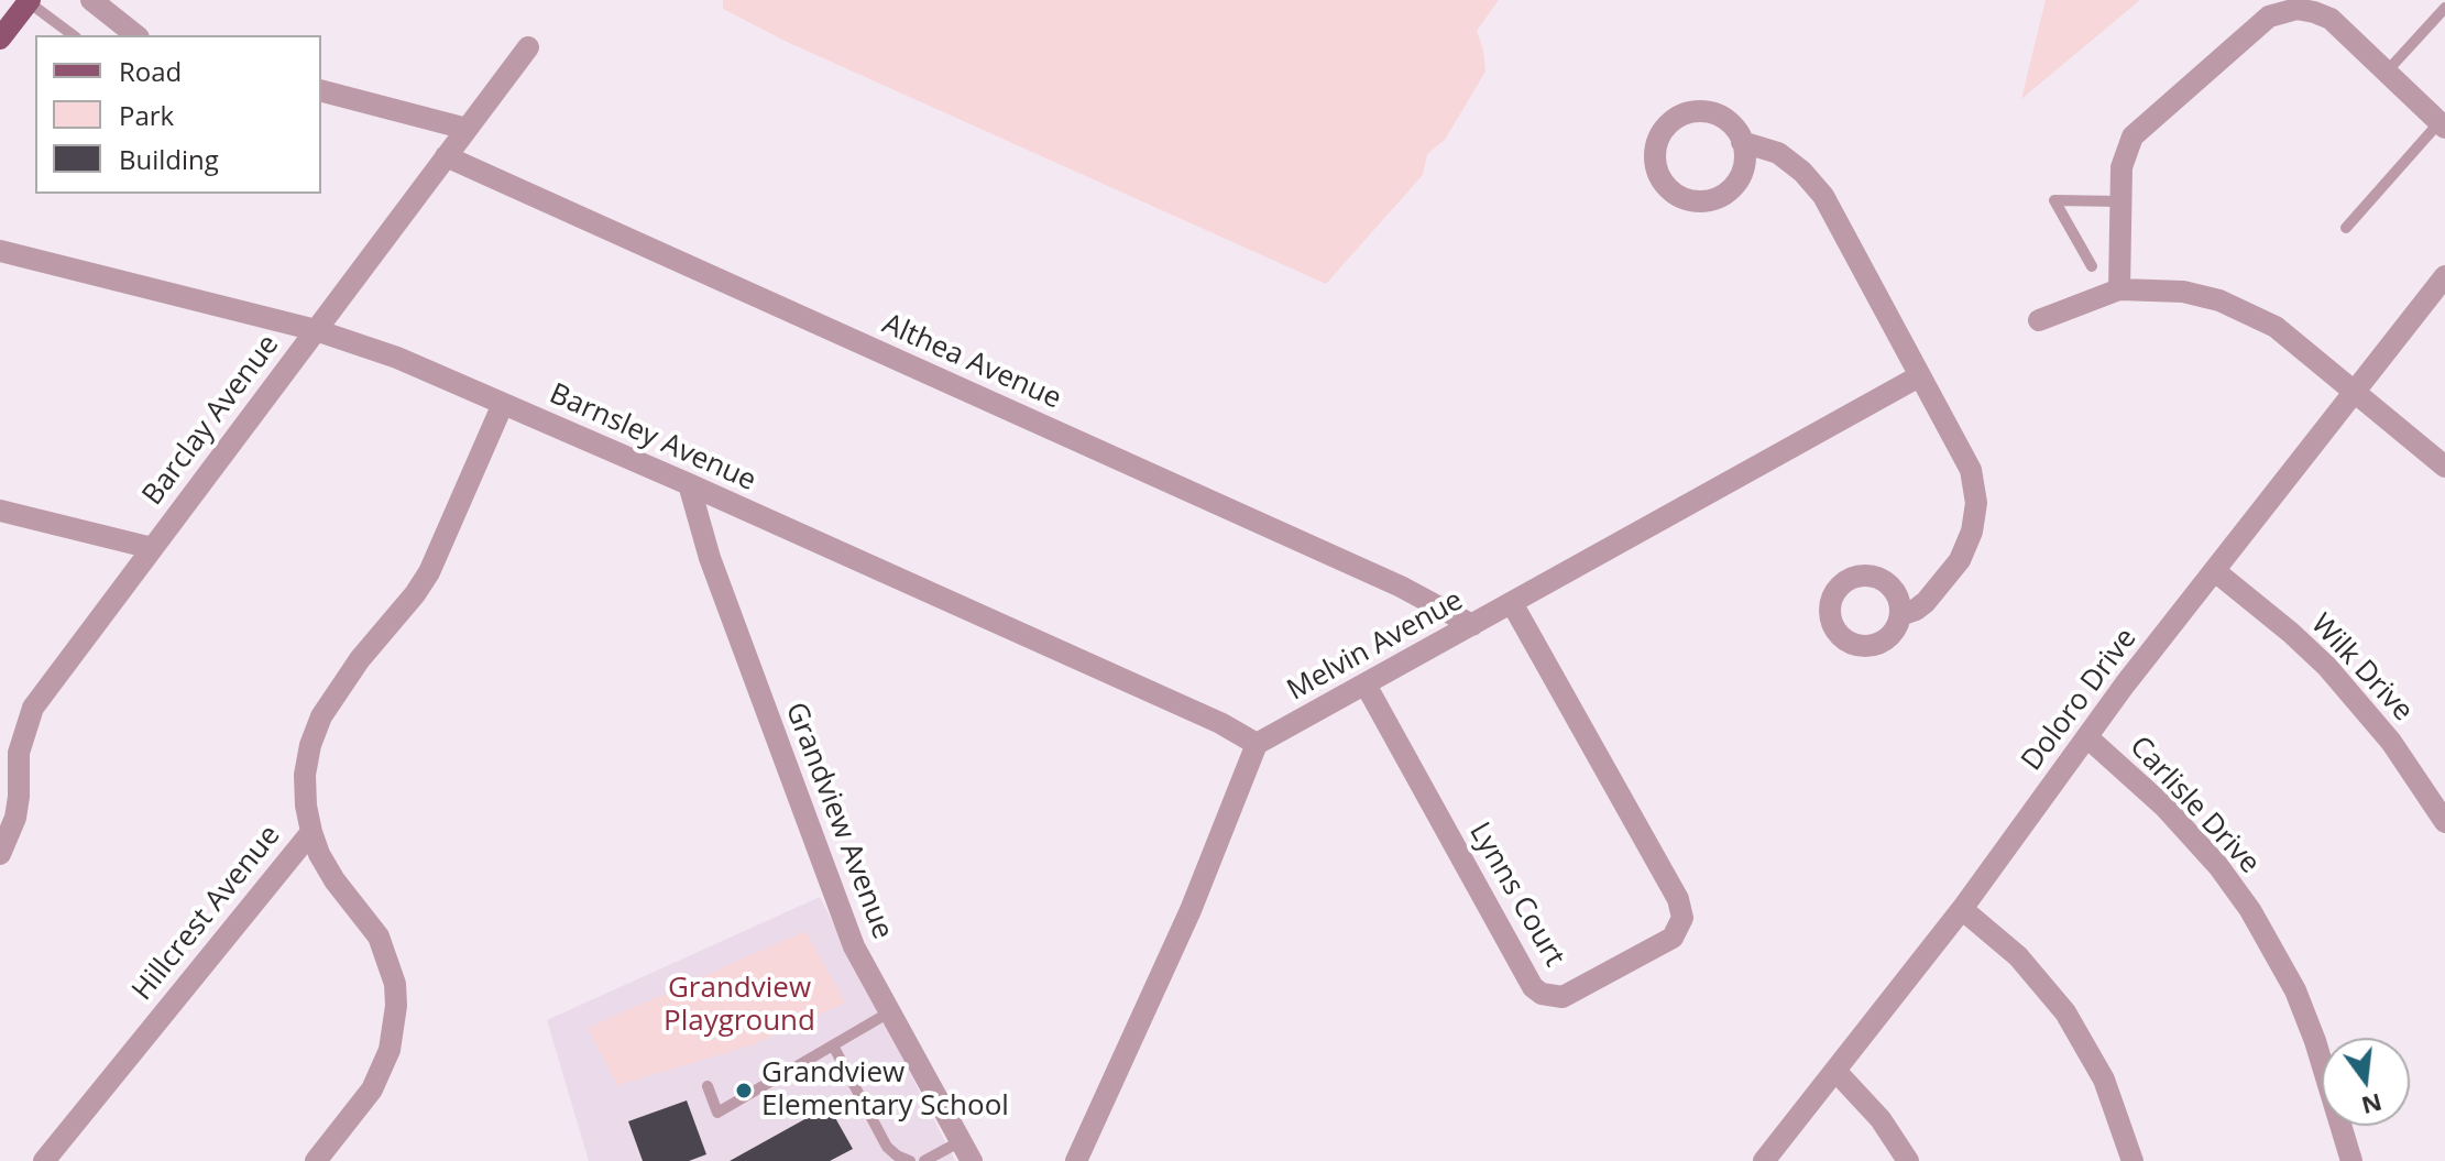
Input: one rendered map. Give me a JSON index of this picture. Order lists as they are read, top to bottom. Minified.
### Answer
{"streets":{"street":["Althea Avenue","Barclay Avenue","Barnsley Avenue","Melvin Avenue","Wilk Drive","Doloro Drive","Carlisle Drive","Grandview Avenue","Lynns Court","Hillcrest Avenue"]},"crossings":[["Althea Avenue","Barclay Avenue"],["Althea Avenue","Melvin Avenue"],["Barclay Avenue","Barnsley Avenue"],["Barnsley Avenue","Melvin Avenue"],["Barnsley Avenue","Grandview Avenue"],["Barnsley Avenue","Hillcrest Avenue"],["Melvin Avenue","Lynns Court"],["Wilk Drive","Doloro Drive"],["Doloro Drive","Carlisle Drive"]],"parks":["Grandview Playground"],"places":["Grandview Elementary School"],"legend":["Road","Park","Building"],"north":"bottom"}
